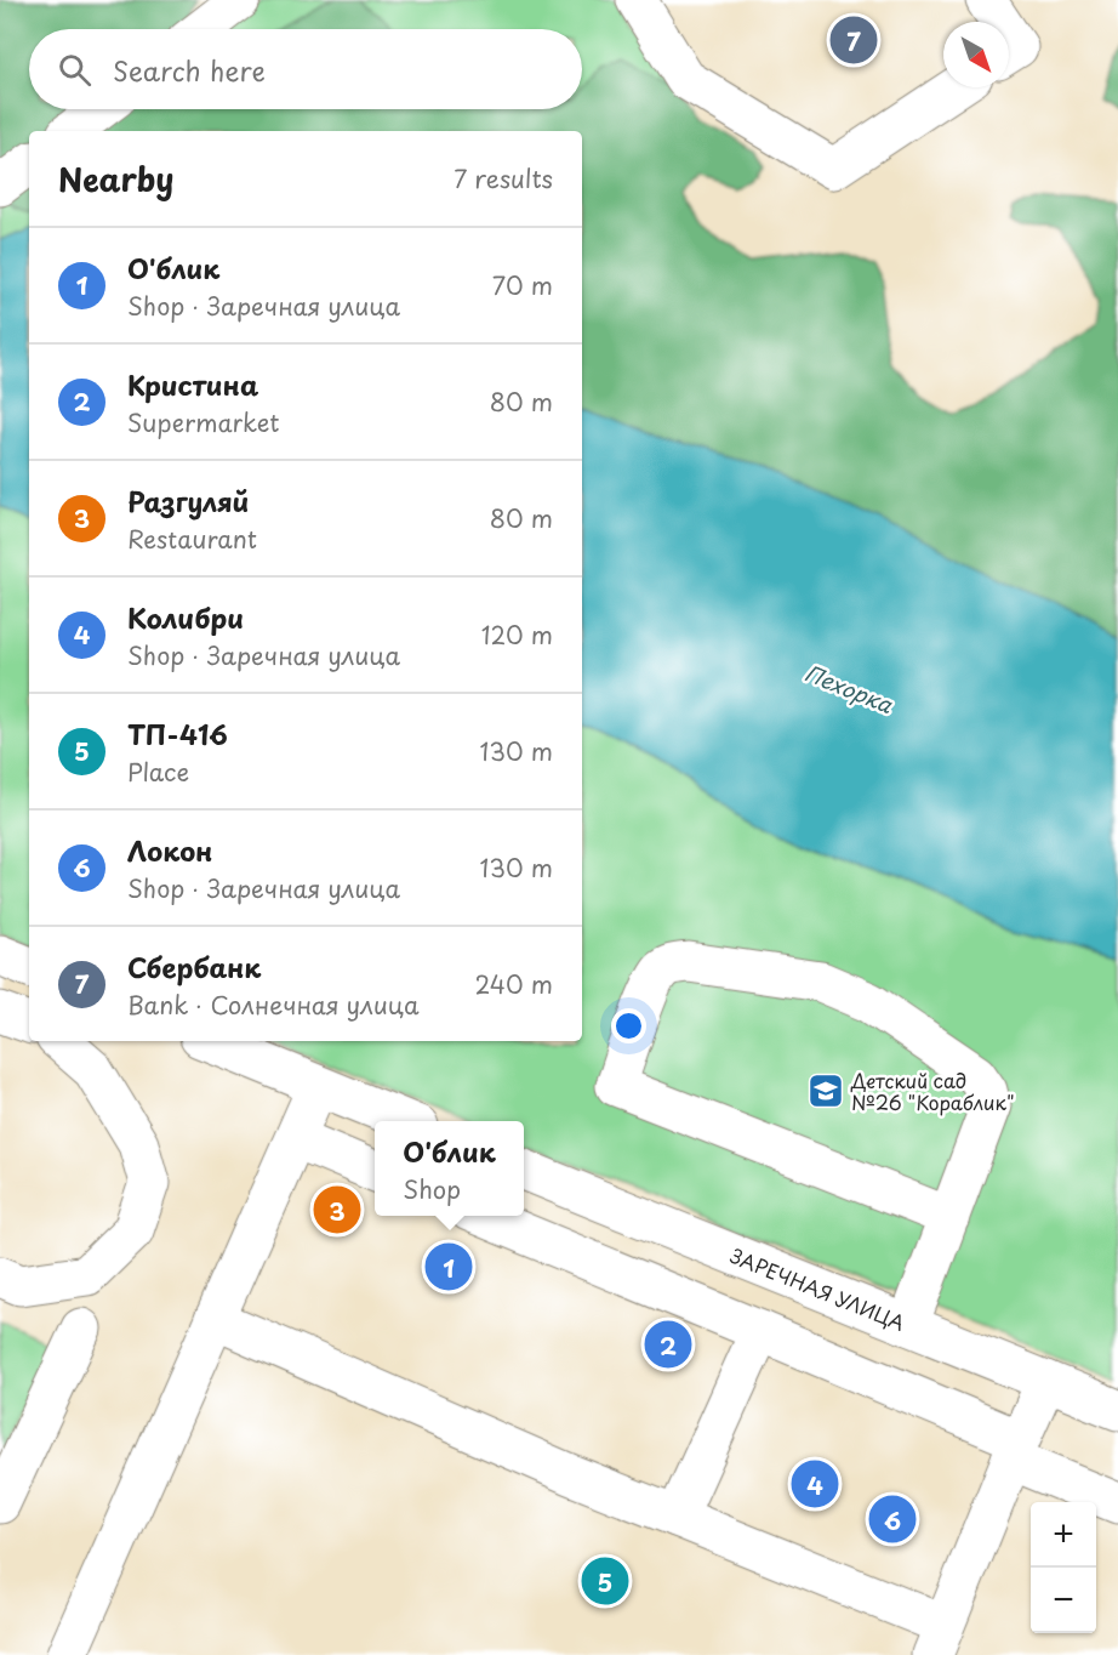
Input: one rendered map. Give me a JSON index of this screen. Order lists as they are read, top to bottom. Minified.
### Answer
{"streets":{"street":["ЗАРЕЧНАЯ УЛИЦА"]},"water":["Пехорка"],"places":{"school or university":["Детский сад №26 \"Кораблик\""]},"north":"bottom right","page":{"pins":["7","3","1","2","4","6","5"],"search":"Search here","heading":["Nearby","7 results"],"list":[{"mark":"1","name":"О'блик","note":"Shop · Заречная улица","value":"70 m"},{"mark":"2","name":"Кристина","note":"Supermarket","value":"80 m"},{"mark":"3","name":"Разгуляй","note":"Restaurant","value":"80 m"},{"mark":"4","name":"Колибри","note":"Shop · Заречная улица","value":"120 m"},{"mark":"5","name":"ТП-416","note":"Place","value":"130 m"},{"mark":"6","name":"Локон","note":"Shop · Заречная улица","value":"130 m"},{"mark":"7","name":"Сбербанк","note":"Bank · Солнечная улица","value":"240 m"}],"popup":["О'блик","Shop"],"map_buttons":["+","−"]}}
